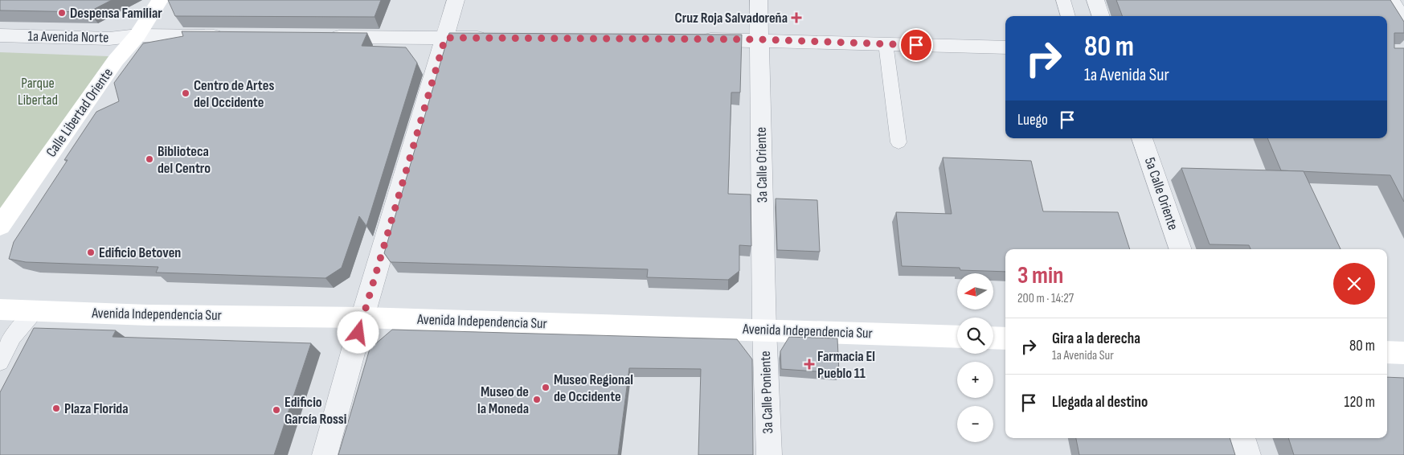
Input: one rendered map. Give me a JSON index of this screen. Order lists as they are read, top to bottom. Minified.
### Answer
{"streets":{"main road":["Calle Libertad Oriente","Avenida Independencia Sur"],"street":["1a Avenida Norte","3a Calle Oriente","5a Calle Oriente","3a Calle Poniente"]},"crossings":[["1a Avenida Norte","Calle Libertad Oriente"],["3a Calle Oriente","Avenida Independencia Sur"],["3a Calle Oriente","3a Calle Poniente"],["Avenida Independencia Sur","3a Calle Poniente"]],"parks":["Parque Libertad"],"places":{"other":["Despensa Familiar","Centro de Artes del Occidente","Biblioteca del Centro","Edificio Betoven","Museo Regional de Occidente","Museo de la Moneda","Plaza Florida","Edificio García Rossi"],"health":["Cruz Roja Salvadoreña","Farmacia El Pueblo 11"]},"north":"left","page":{"turn":["80 m","1a Avenida Sur"],"then":"Luego","heading":["3 min","200 m · 14:27"],"map_buttons":["+","−"],"list":[{"name":"Gira a la derecha","note":"1a Avenida Sur","value":"80 m"},{"name":"Llegada al destino","value":"120 m"}]}}
